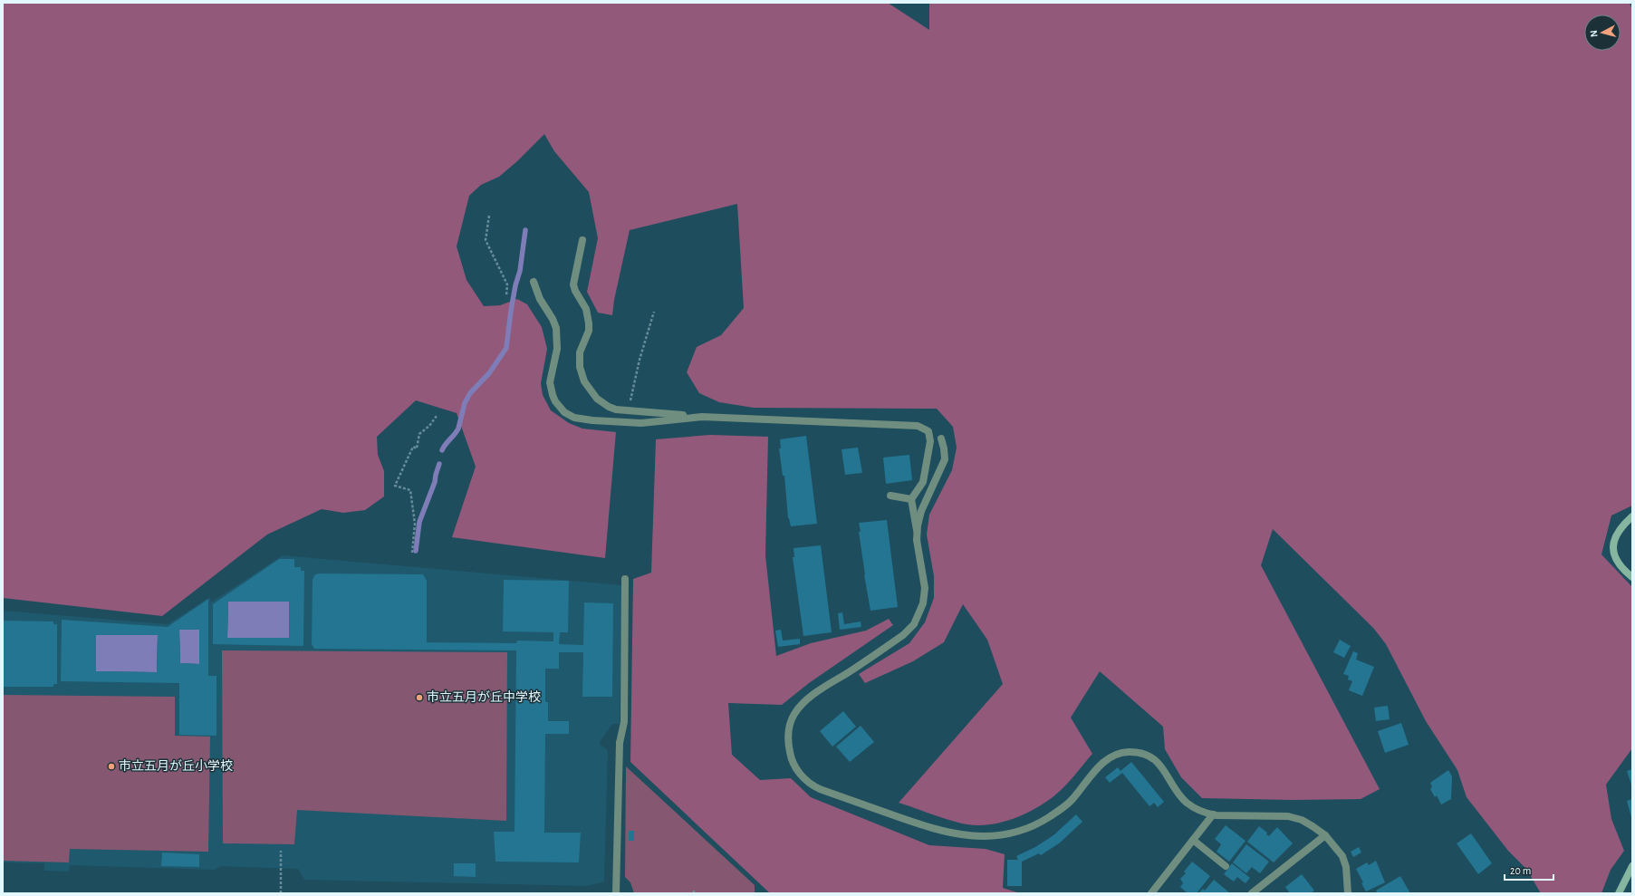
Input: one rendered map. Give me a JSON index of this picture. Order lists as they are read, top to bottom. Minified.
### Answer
{"places":["市立五月が丘中学校","市立五月が丘小学校"],"scale_bar":"20 m","north":"left"}
